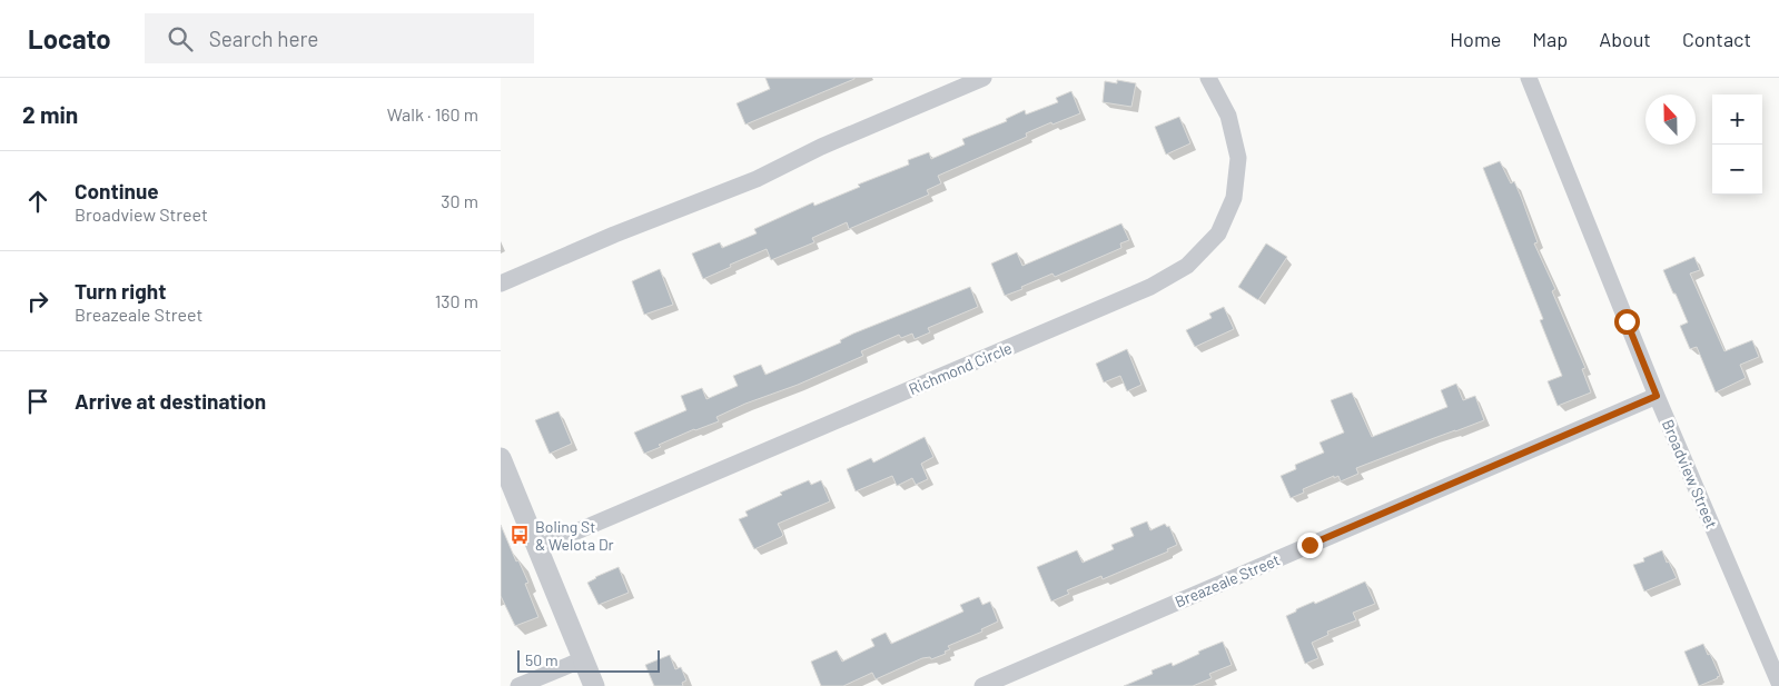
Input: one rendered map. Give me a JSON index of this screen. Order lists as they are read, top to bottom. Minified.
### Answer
{"streets":{"street":["Richmond Circle","Broadview Street","Breazeale Street"]},"crossings":[["Broadview Street","Breazeale Street"]],"places":{"bus stop":["Boling St & Welota Dr"]},"scale_bar":"50 m","north":"top","page":{"header":"Locato","search":"Search here","nav":["Home","Map","About","Contact"],"heading":["2 min","Walk · 160 m"],"map_buttons":["+","−"],"list":[["Continue","Broadview Street","30 m"],["Turn right","Breazeale Street","130 m"],"Arrive at destination"],"scale":"50 m"}}
